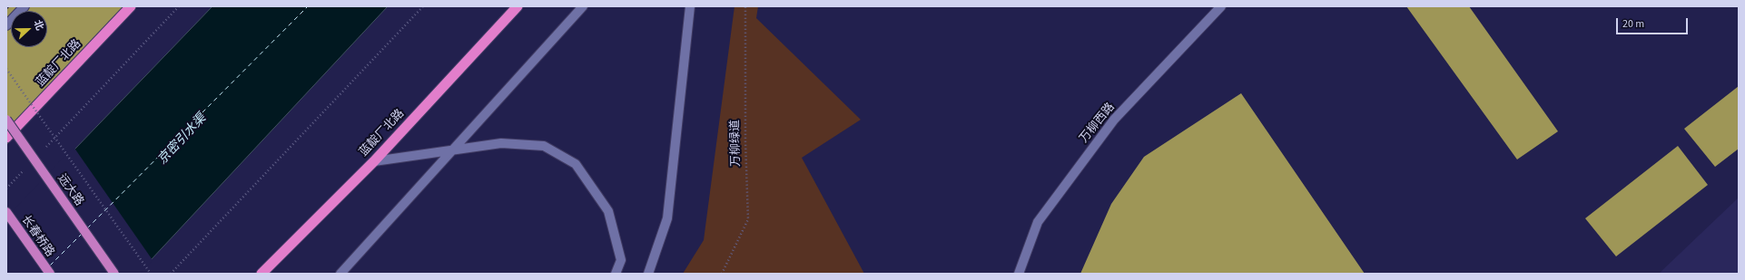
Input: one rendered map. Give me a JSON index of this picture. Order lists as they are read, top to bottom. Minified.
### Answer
{"streets":{"highway":["蓝靛厂北路"],"main road":["远大路","长春桥路"],"street":["万柳西路"],"path":["万柳绿道"]},"water":["京密引水渠"],"scale_bar":"20 m","north":"right"}
